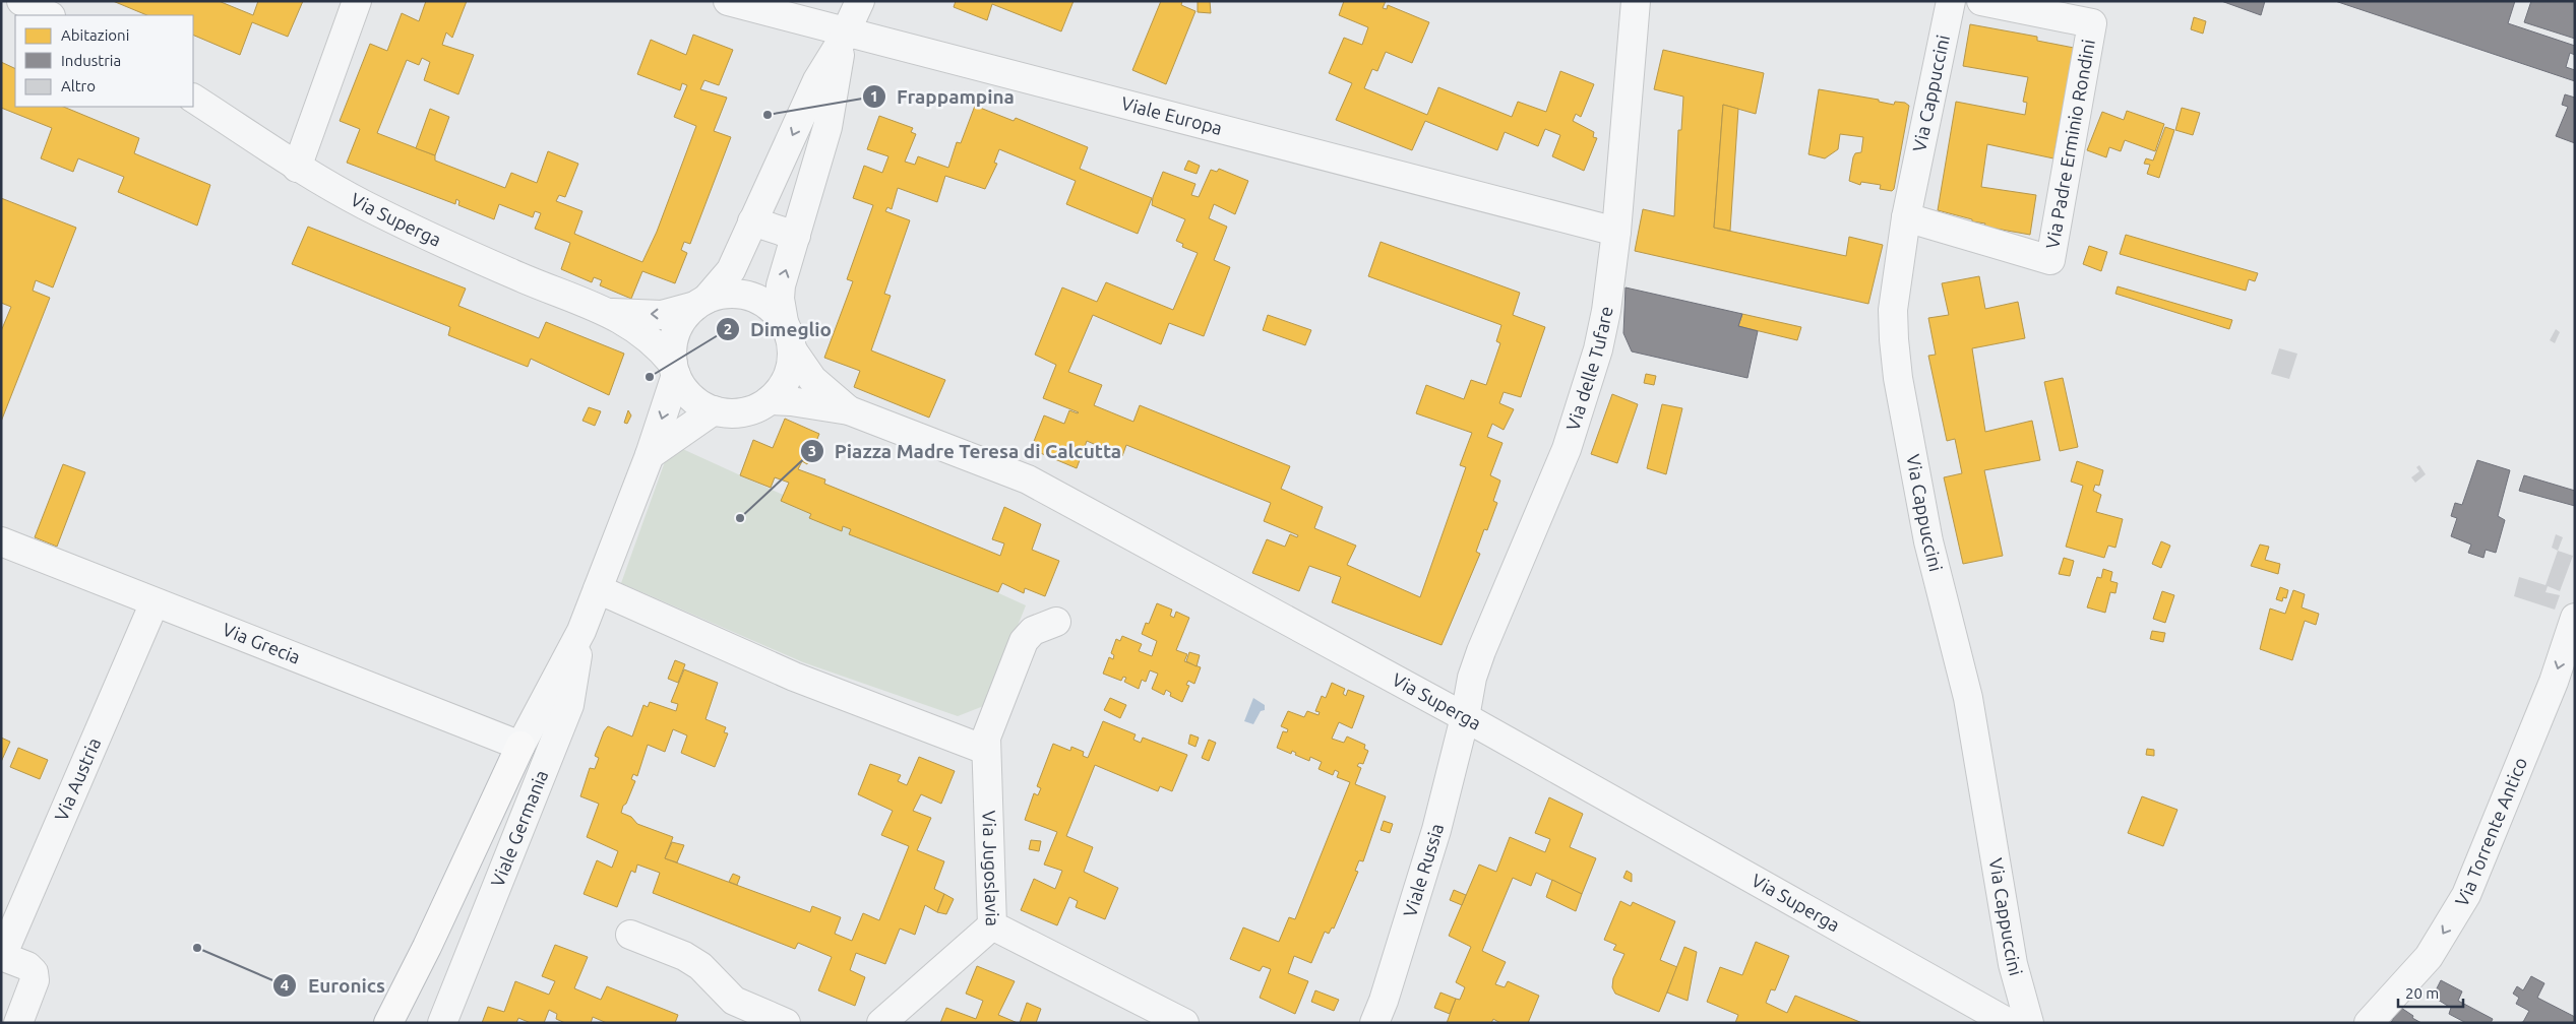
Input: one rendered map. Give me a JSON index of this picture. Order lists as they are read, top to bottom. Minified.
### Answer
{"streets":{"street":["Via Cappuccini","Viale Europa","Via Padre Erminio Rondini","Via Superga","Via delle Tufare","Via Grecia","Via Austria","Viale Germania","Via Torrente Antico","Via Jugoslavia","Viale Russia"]},"crossings":[["Via Cappuccini","Via Padre Erminio Rondini"],["Viale Europa","Via delle Tufare"],["Via Superga","Via delle Tufare"],["Via Superga","Viale Germania"],["Via Superga","Viale Russia"],["Via delle Tufare","Viale Russia"],["Via Grecia","Via Austria"],["Via Grecia","Viale Germania"]],"one_way":["Via Torrente Antico"],"places":["Frappampina","Dimeglio","Piazza Madre Teresa di Calcutta","Euronics"],"legend":["Abitazioni","Industria","Altro"],"scale_bar":"20 m"}
